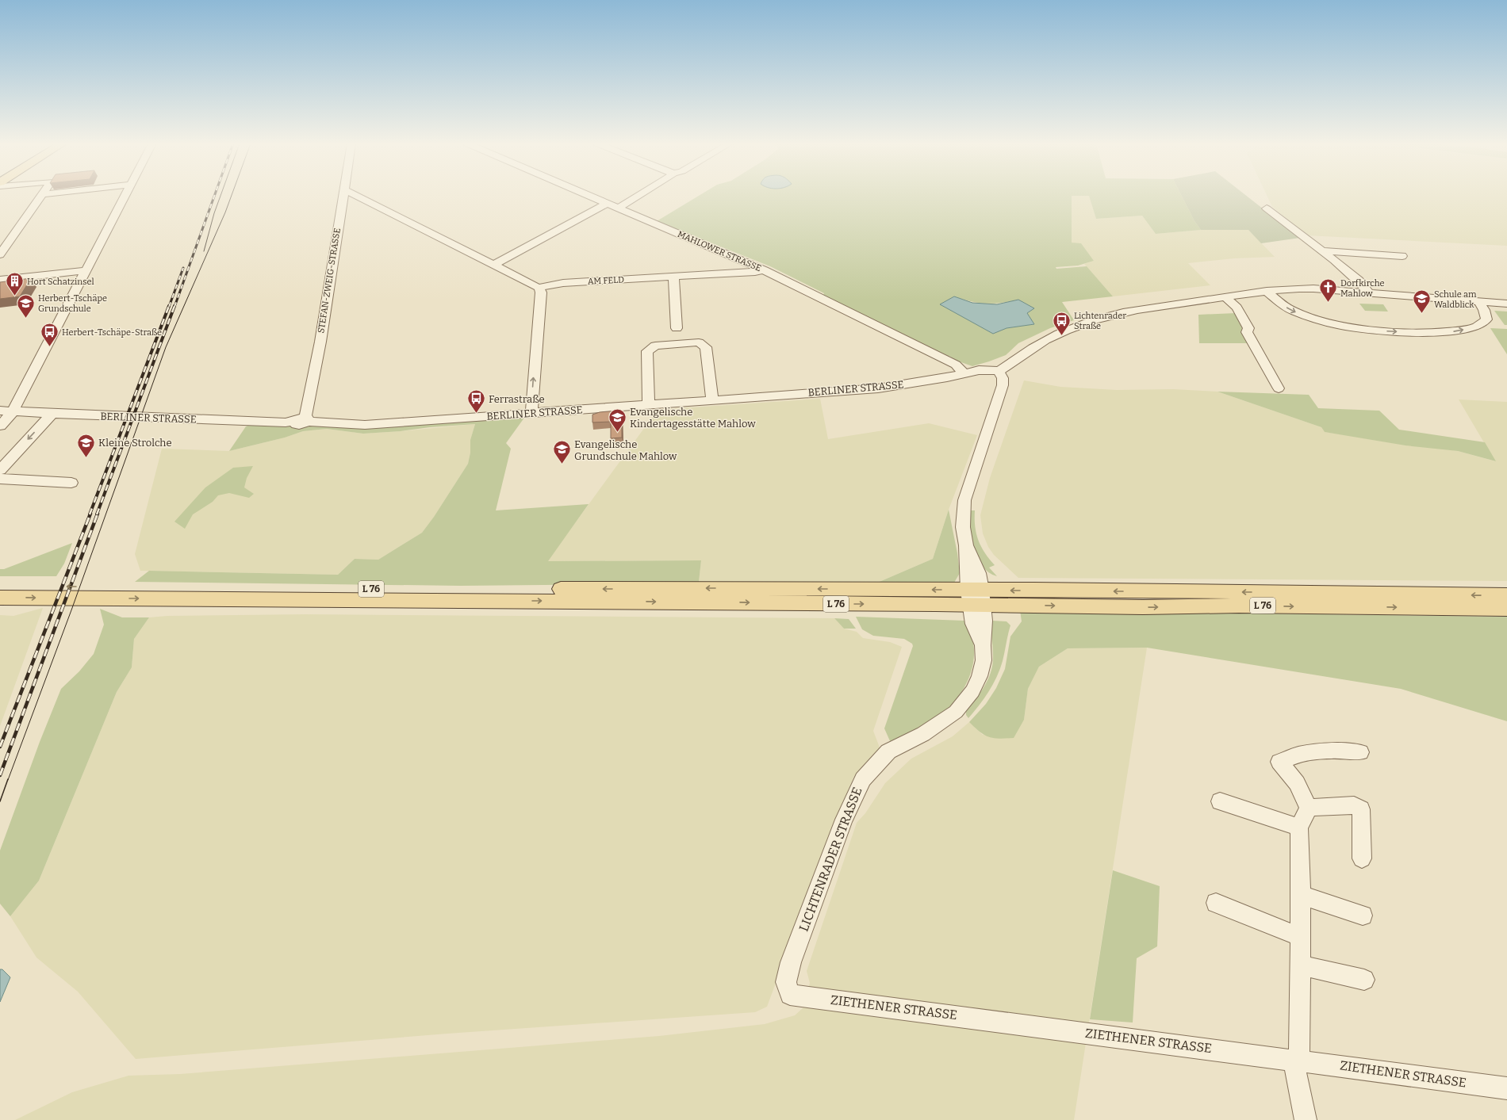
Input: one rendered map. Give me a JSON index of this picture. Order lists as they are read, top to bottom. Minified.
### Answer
{"streets":{"main road":["L 76"],"street":["MAHLOWER STRASSE","STEFAN-ZWEIG-STRASSE","AM FELD","BERLINER STRASSE","LICHTENRADER STRASSE","ZIETHENER STRASSE"]},"crossings":[["MAHLOWER STRASSE","AM FELD"],["MAHLOWER STRASSE","BERLINER STRASSE"],["STEFAN-ZWEIG-STRASSE","BERLINER STRASSE"],["BERLINER STRASSE","LICHTENRADER STRASSE"],["L 76","LICHTENRADER STRASSE"],["LICHTENRADER STRASSE","ZIETHENER STRASSE"]],"places":{"building":["Hort Schatzinsel"],"church":["Dorfkirche Mahlow"],"school or university":["Schule am Waldblick","Herbert-Tschäpe Grundschule","Evangelische Kindertagesstätte Mahlow","Kleine Strolche","Evangelische Grundschule Mahlow"],"bus stop":["Lichtenrader Straße","Herbert-Tschäpe-Straße","Ferrastraße"]}}
